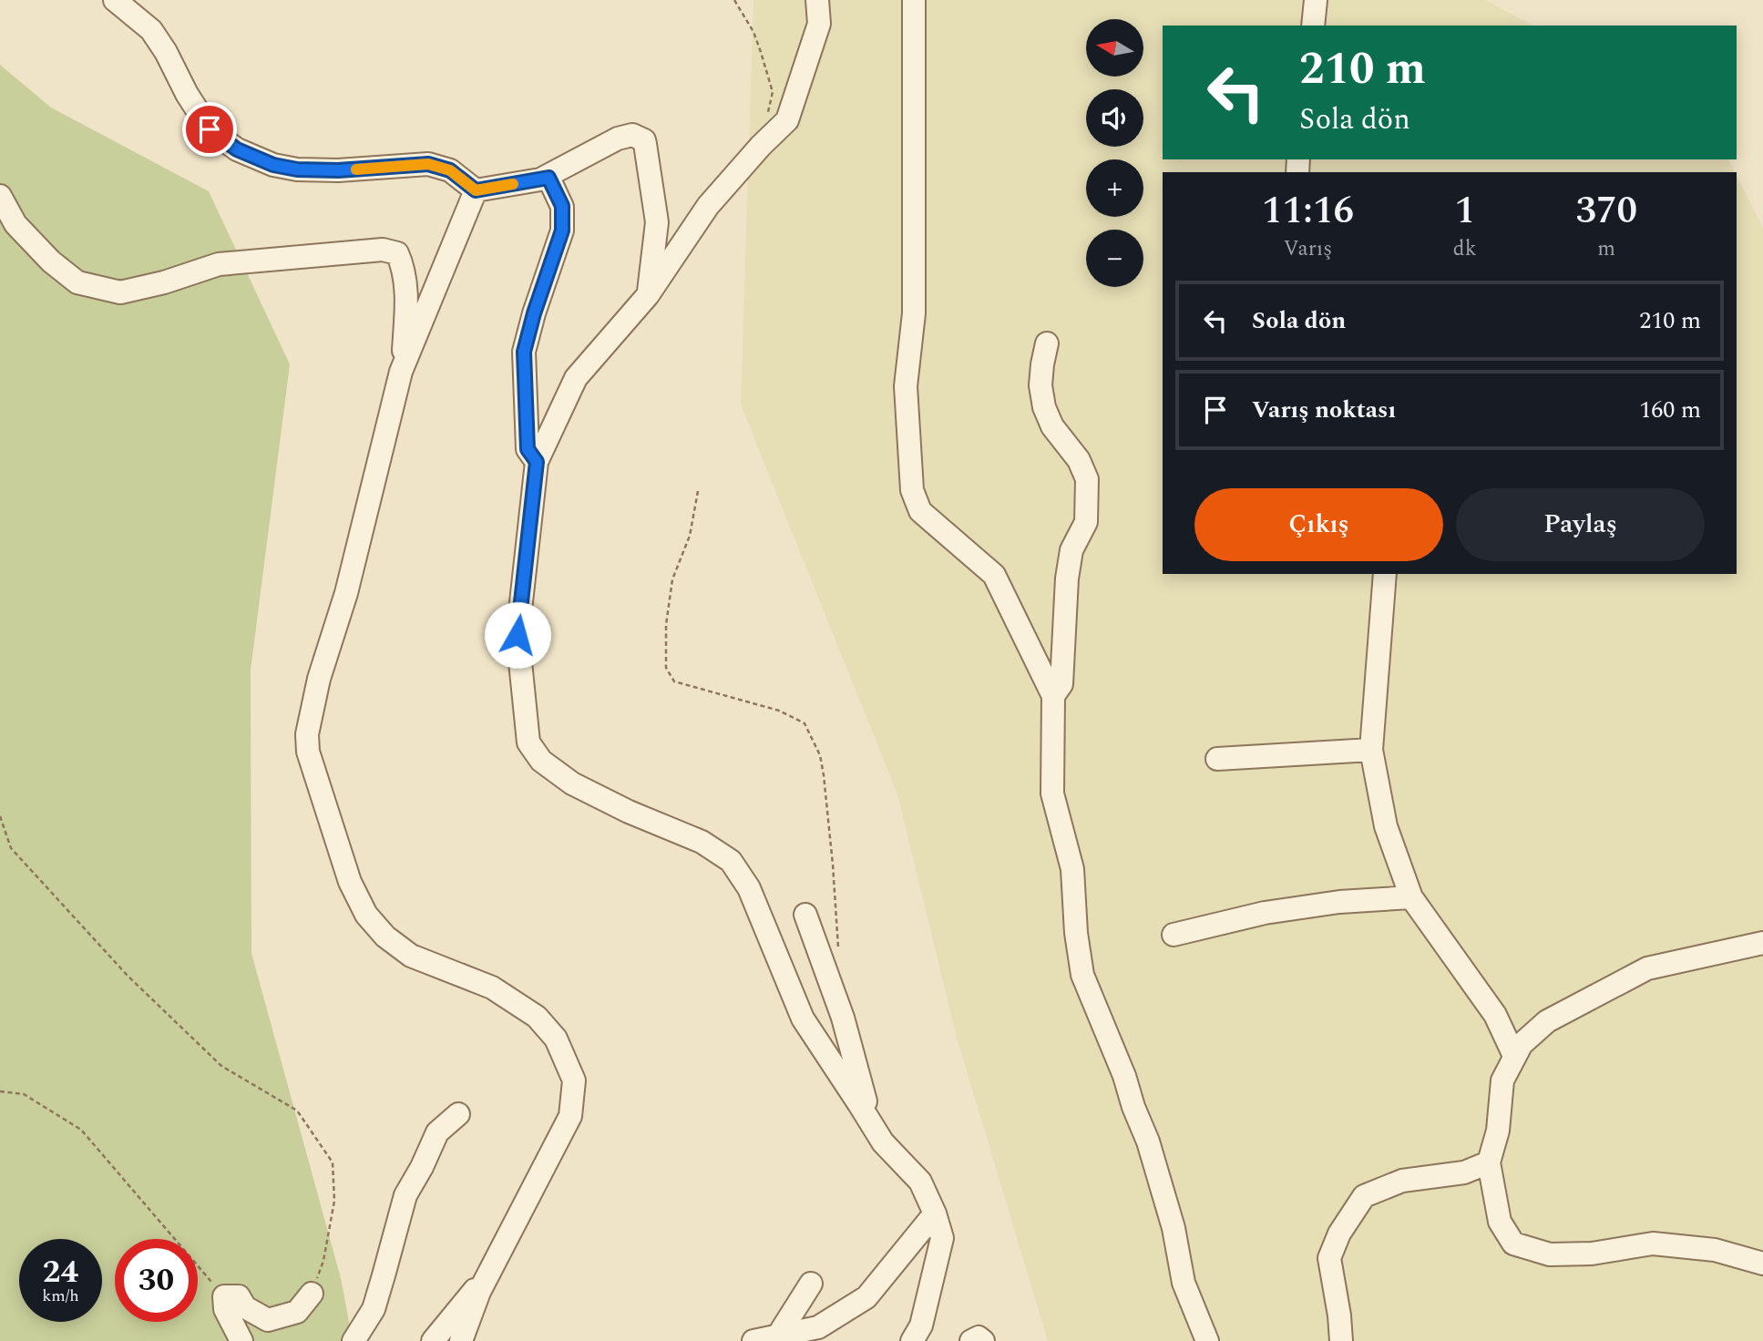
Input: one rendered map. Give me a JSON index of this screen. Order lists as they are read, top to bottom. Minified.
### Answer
{"north":"left","page":{"map_buttons":["+","−"],"turn":["210 m","Sola dön"],"eta":["11:16","Varış","1","dk","370","m"],"list":[{"name":"Sola dön","value":"210 m"},{"name":"Varış noktası","value":"160 m"}],"buttons":["Çıkış","Paylaş"],"speed":"24 km/h","limit":"30"}}
